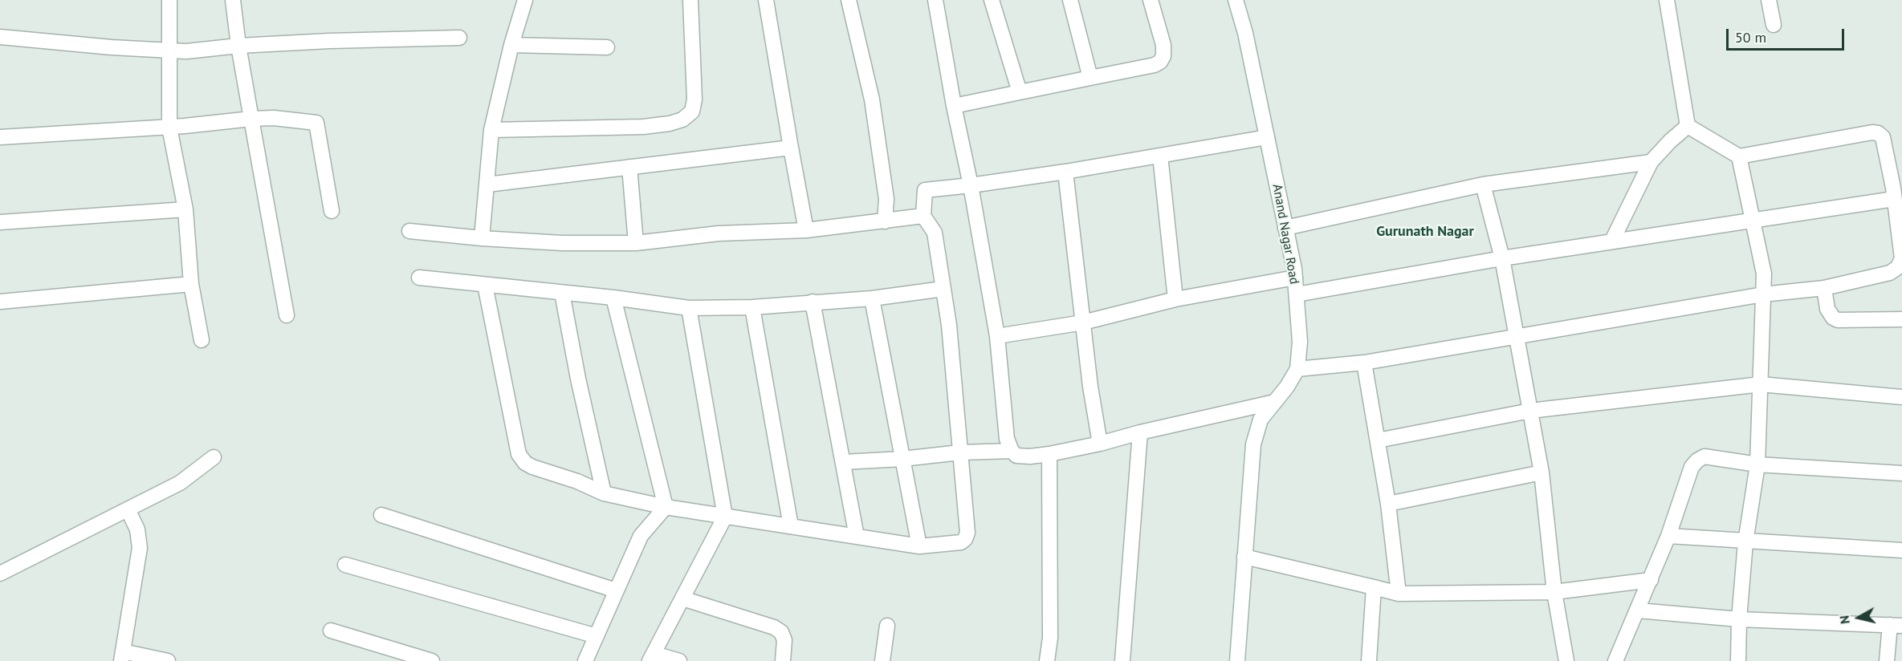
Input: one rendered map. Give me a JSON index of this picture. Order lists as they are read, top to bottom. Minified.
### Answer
{"streets":{"street":["Anand Nagar Road"]},"districts":["Gurunath Nagar"],"scale_bar":"50 m","north":"left"}
